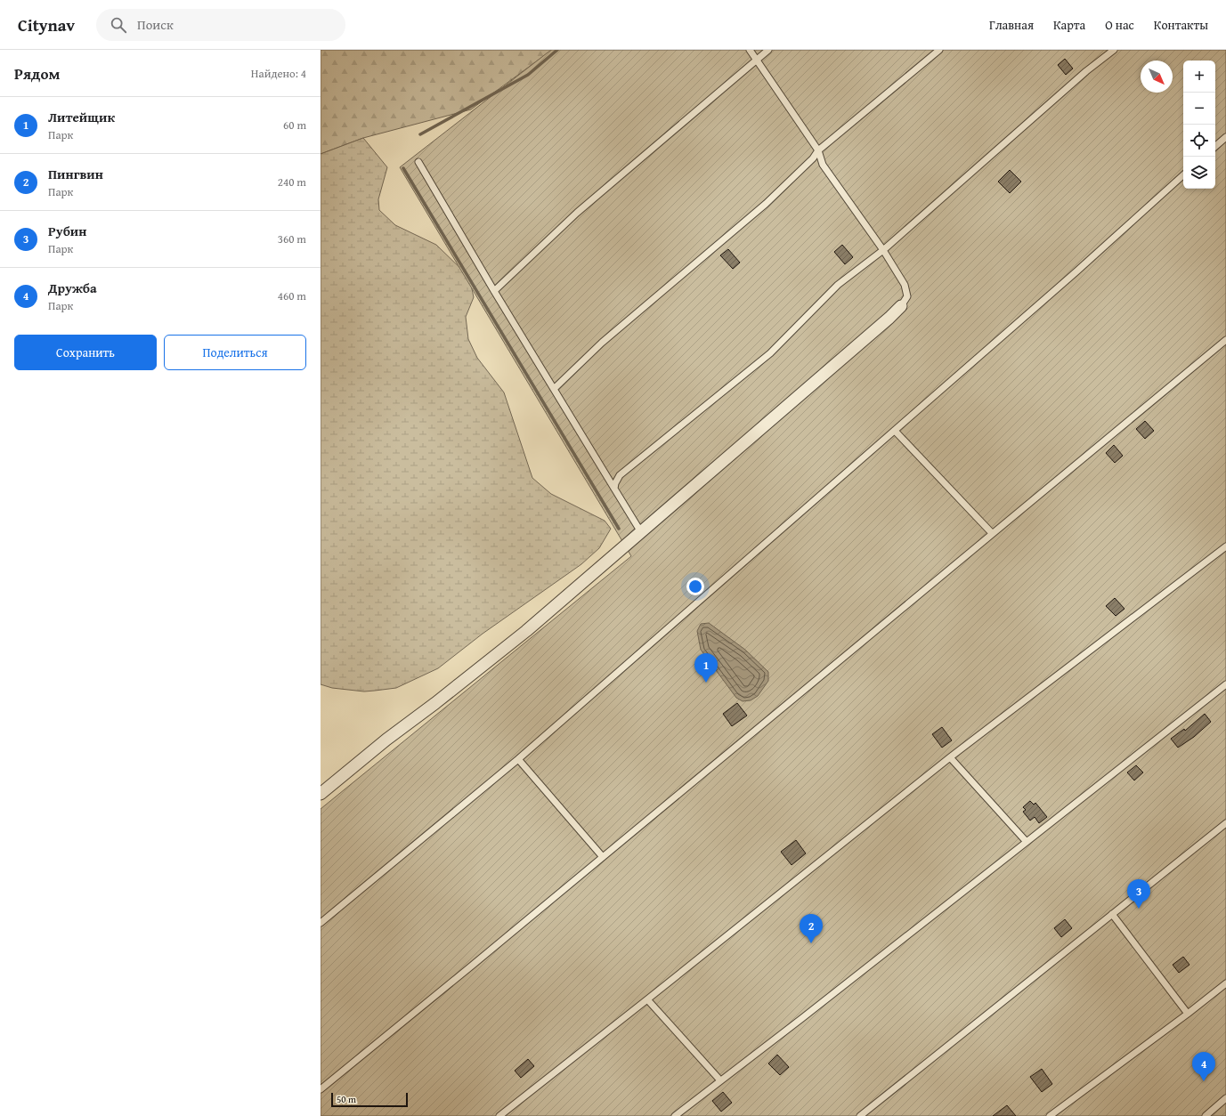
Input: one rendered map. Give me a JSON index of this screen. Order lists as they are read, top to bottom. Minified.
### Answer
{"scale_bar":"50 m","north":"bottom right","page":{"header":"Citynav","search":"Поиск","nav":["Главная","Карта","О нас","Контакты"],"heading":["Рядом","Найдено: 4"],"map_buttons":["+","−"],"list":[{"mark":"1","name":"Литейщик","note":"Парк","value":"60 m"},{"mark":"2","name":"Пингвин","note":"Парк","value":"240 m"},{"mark":"3","name":"Рубин","note":"Парк","value":"360 m"},{"mark":"4","name":"Дружба","note":"Парк","value":"460 m"}],"buttons":["Сохранить","Поделиться"],"pins":["1","3","2","4"],"scale":"50 m"}}
